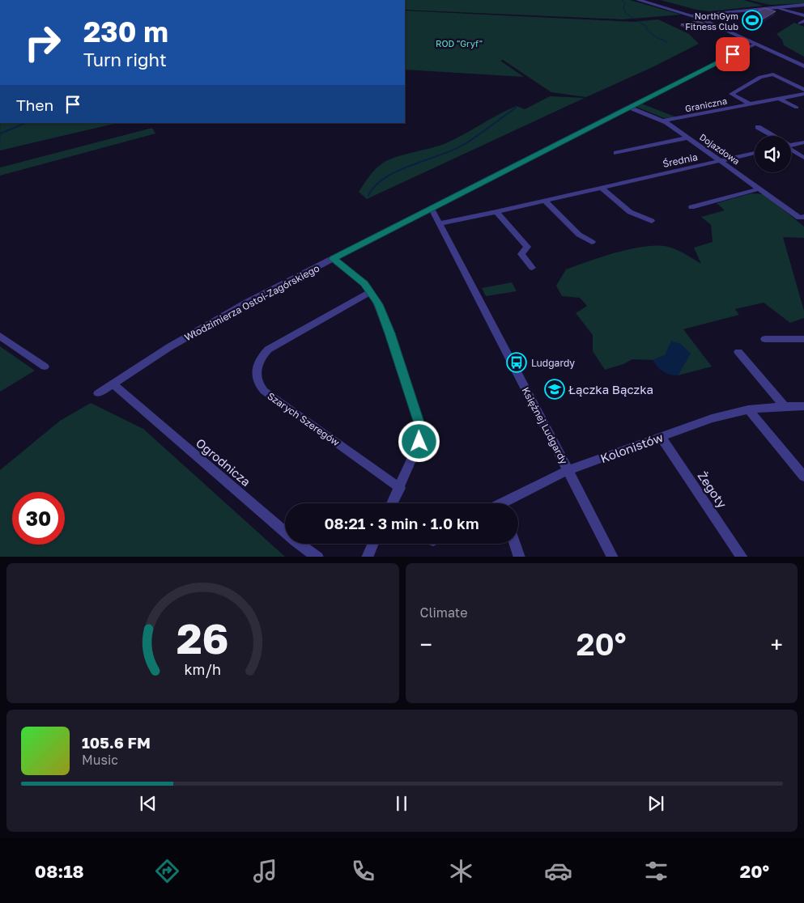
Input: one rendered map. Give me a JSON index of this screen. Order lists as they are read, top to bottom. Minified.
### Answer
{"streets":{"street":["Graniczna","Dojazdowa","Średnia","Włodzimierza Ostoi-Zagórskiego","Szarych Szeregów","Księżnej Ludgardy","Kolonistów","Ogrodnicza","Żegoty"]},"crossings":[["Graniczna","Dojazdowa"],["Dojazdowa","Średnia"],["Dojazdowa","Włodzimierza Ostoi-Zagórskiego"],["Średnia","Księżnej Ludgardy"],["Włodzimierza Ostoi-Zagórskiego","Księżnej Ludgardy"],["Włodzimierza Ostoi-Zagórskiego","Ogrodnicza"],["Księżnej Ludgardy","Kolonistów"],["Kolonistów","Żegoty"]],"parks":["ROD \"Gryf\""],"places":{"sports":["NorthGym Fitness Club"],"bus stop":["Ludgardy"],"school or university":["Łączka Bączka"]},"page":{"turn":["230 m","Turn right"],"then":"Then","limit":"30","trip":"08:21 · 3 min · 1.0 km","tile":"Climate","heat":["−","20°","+"],"song":["105.6 FM","Music"],"tabs":["08:18","20°"],"gauge":["26","km/h"]}}
